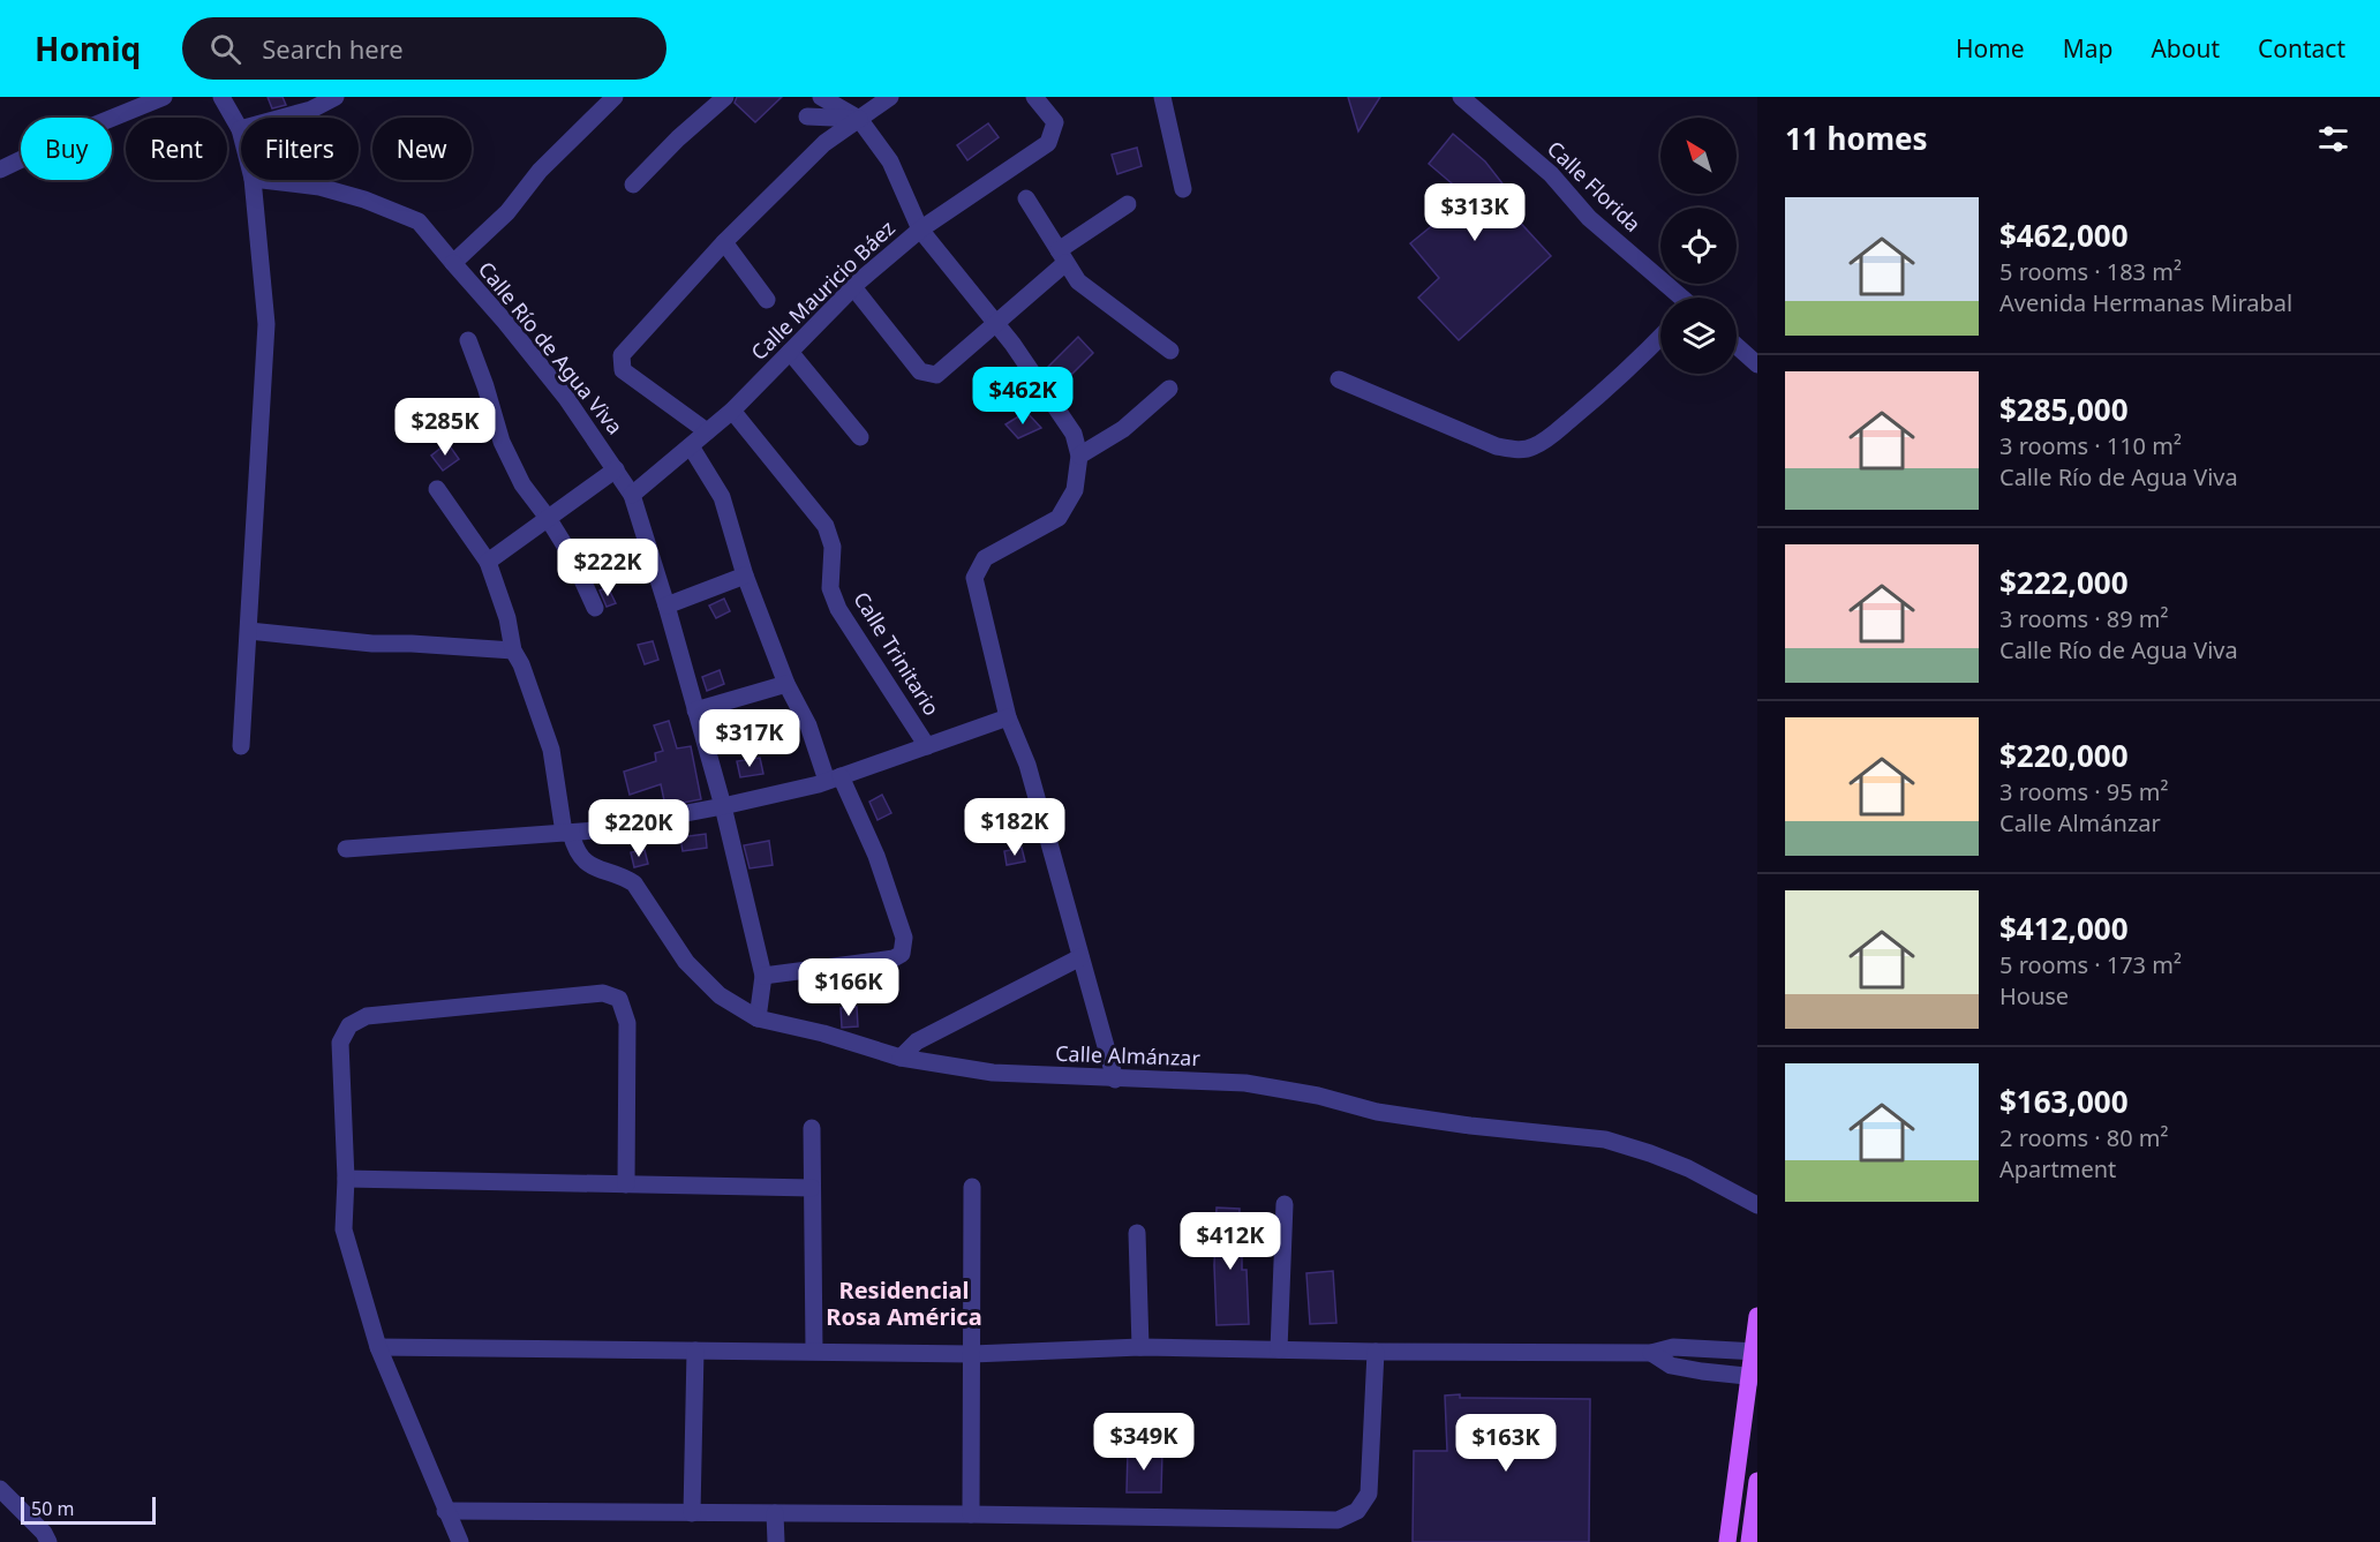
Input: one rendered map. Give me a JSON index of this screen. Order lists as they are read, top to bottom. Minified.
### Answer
{"streets":{"street":["Calle Florida","Calle Mauricio Báez","Calle Río de Agua Viva","Calle Trinitario","Calle Almánzar"]},"crossings":[["Calle Mauricio Báez","Calle Río de Agua Viva"],["Calle Mauricio Báez","Calle Trinitario"],["Calle Río de Agua Viva","Calle Almánzar"]],"districts":["Residencial Rosa América"],"scale_bar":"50 m","north":"top left","page":{"header":"Homiq","search":"Search here","nav":["Home","Map","About","Contact"],"heading":"11 homes","chip":["Buy","Rent","Filters","New"],"list":[{"name":"$462,000","note":"5 rooms · 183 m² · Avenida Hermanas Mirabal"},{"name":"$285,000","note":"3 rooms · 110 m² · Calle Río de Agua Viva"},{"name":"$222,000","note":"3 rooms · 89 m² · Calle Río de Agua Viva"},{"name":"$220,000","note":"3 rooms · 95 m² · Calle Almánzar"},{"name":"$412,000","note":"5 rooms · 173 m² · House"},{"name":"$163,000","note":"2 rooms · 80 m² · Apartment"}],"price":["$313K","$462K","$285K","$222K","$317K","$182K","$220K","$166K","$412K","$349K","$163K"],"scale":"50 m"}}
